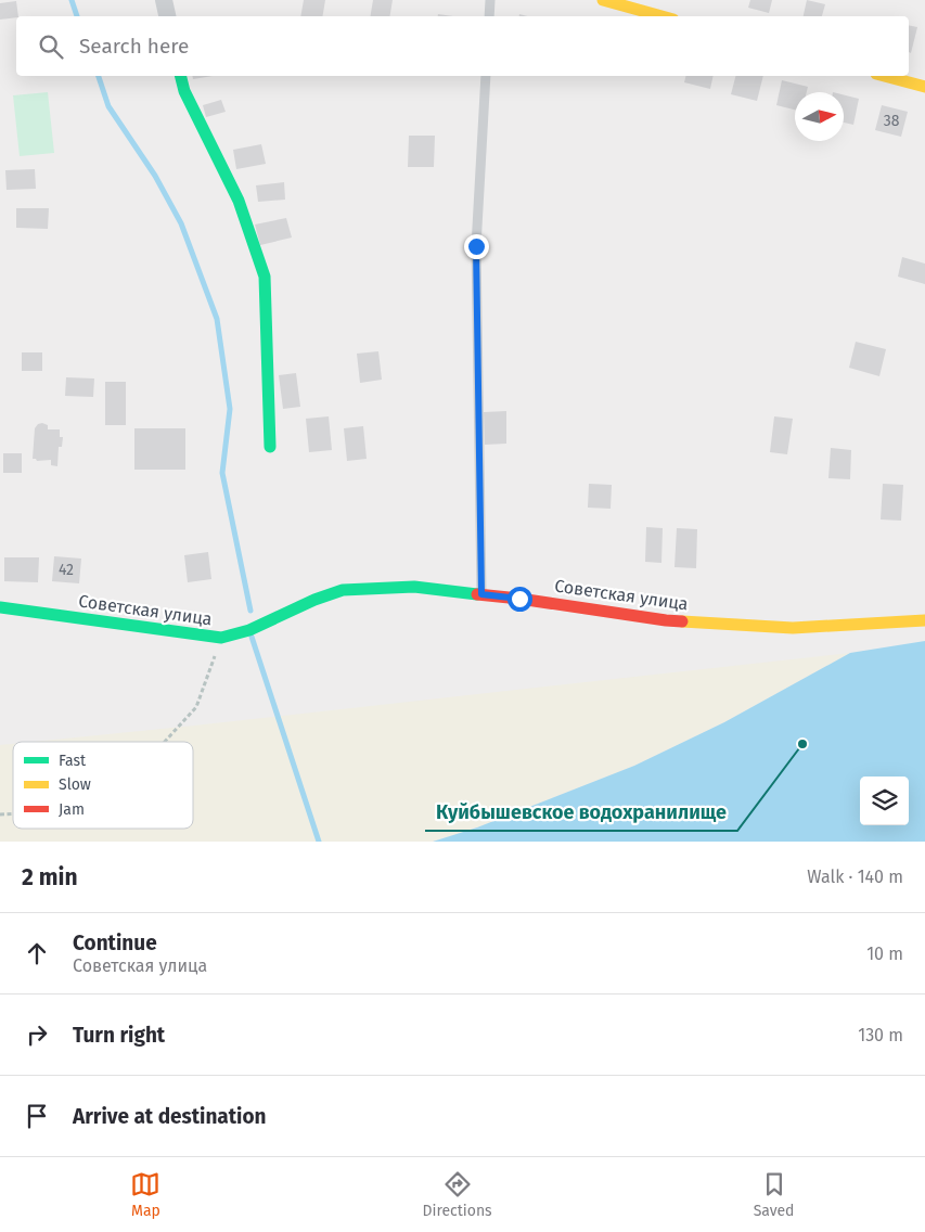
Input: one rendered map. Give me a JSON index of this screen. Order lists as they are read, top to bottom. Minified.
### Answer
{"streets":{"street":["Советская улица"]},"places":["Куйбышевское водохранилище"],"house_numbers":["38","42"],"legend":["Fast","Slow","Jam"],"north":"right","page":{"search":"Search here","heading":["2 min","Walk · 140 m"],"list":[["Continue","Советская улица","10 m"],["Turn right","130 m"],"Arrive at destination"],"nav":["Map","Directions","Saved"]}}
